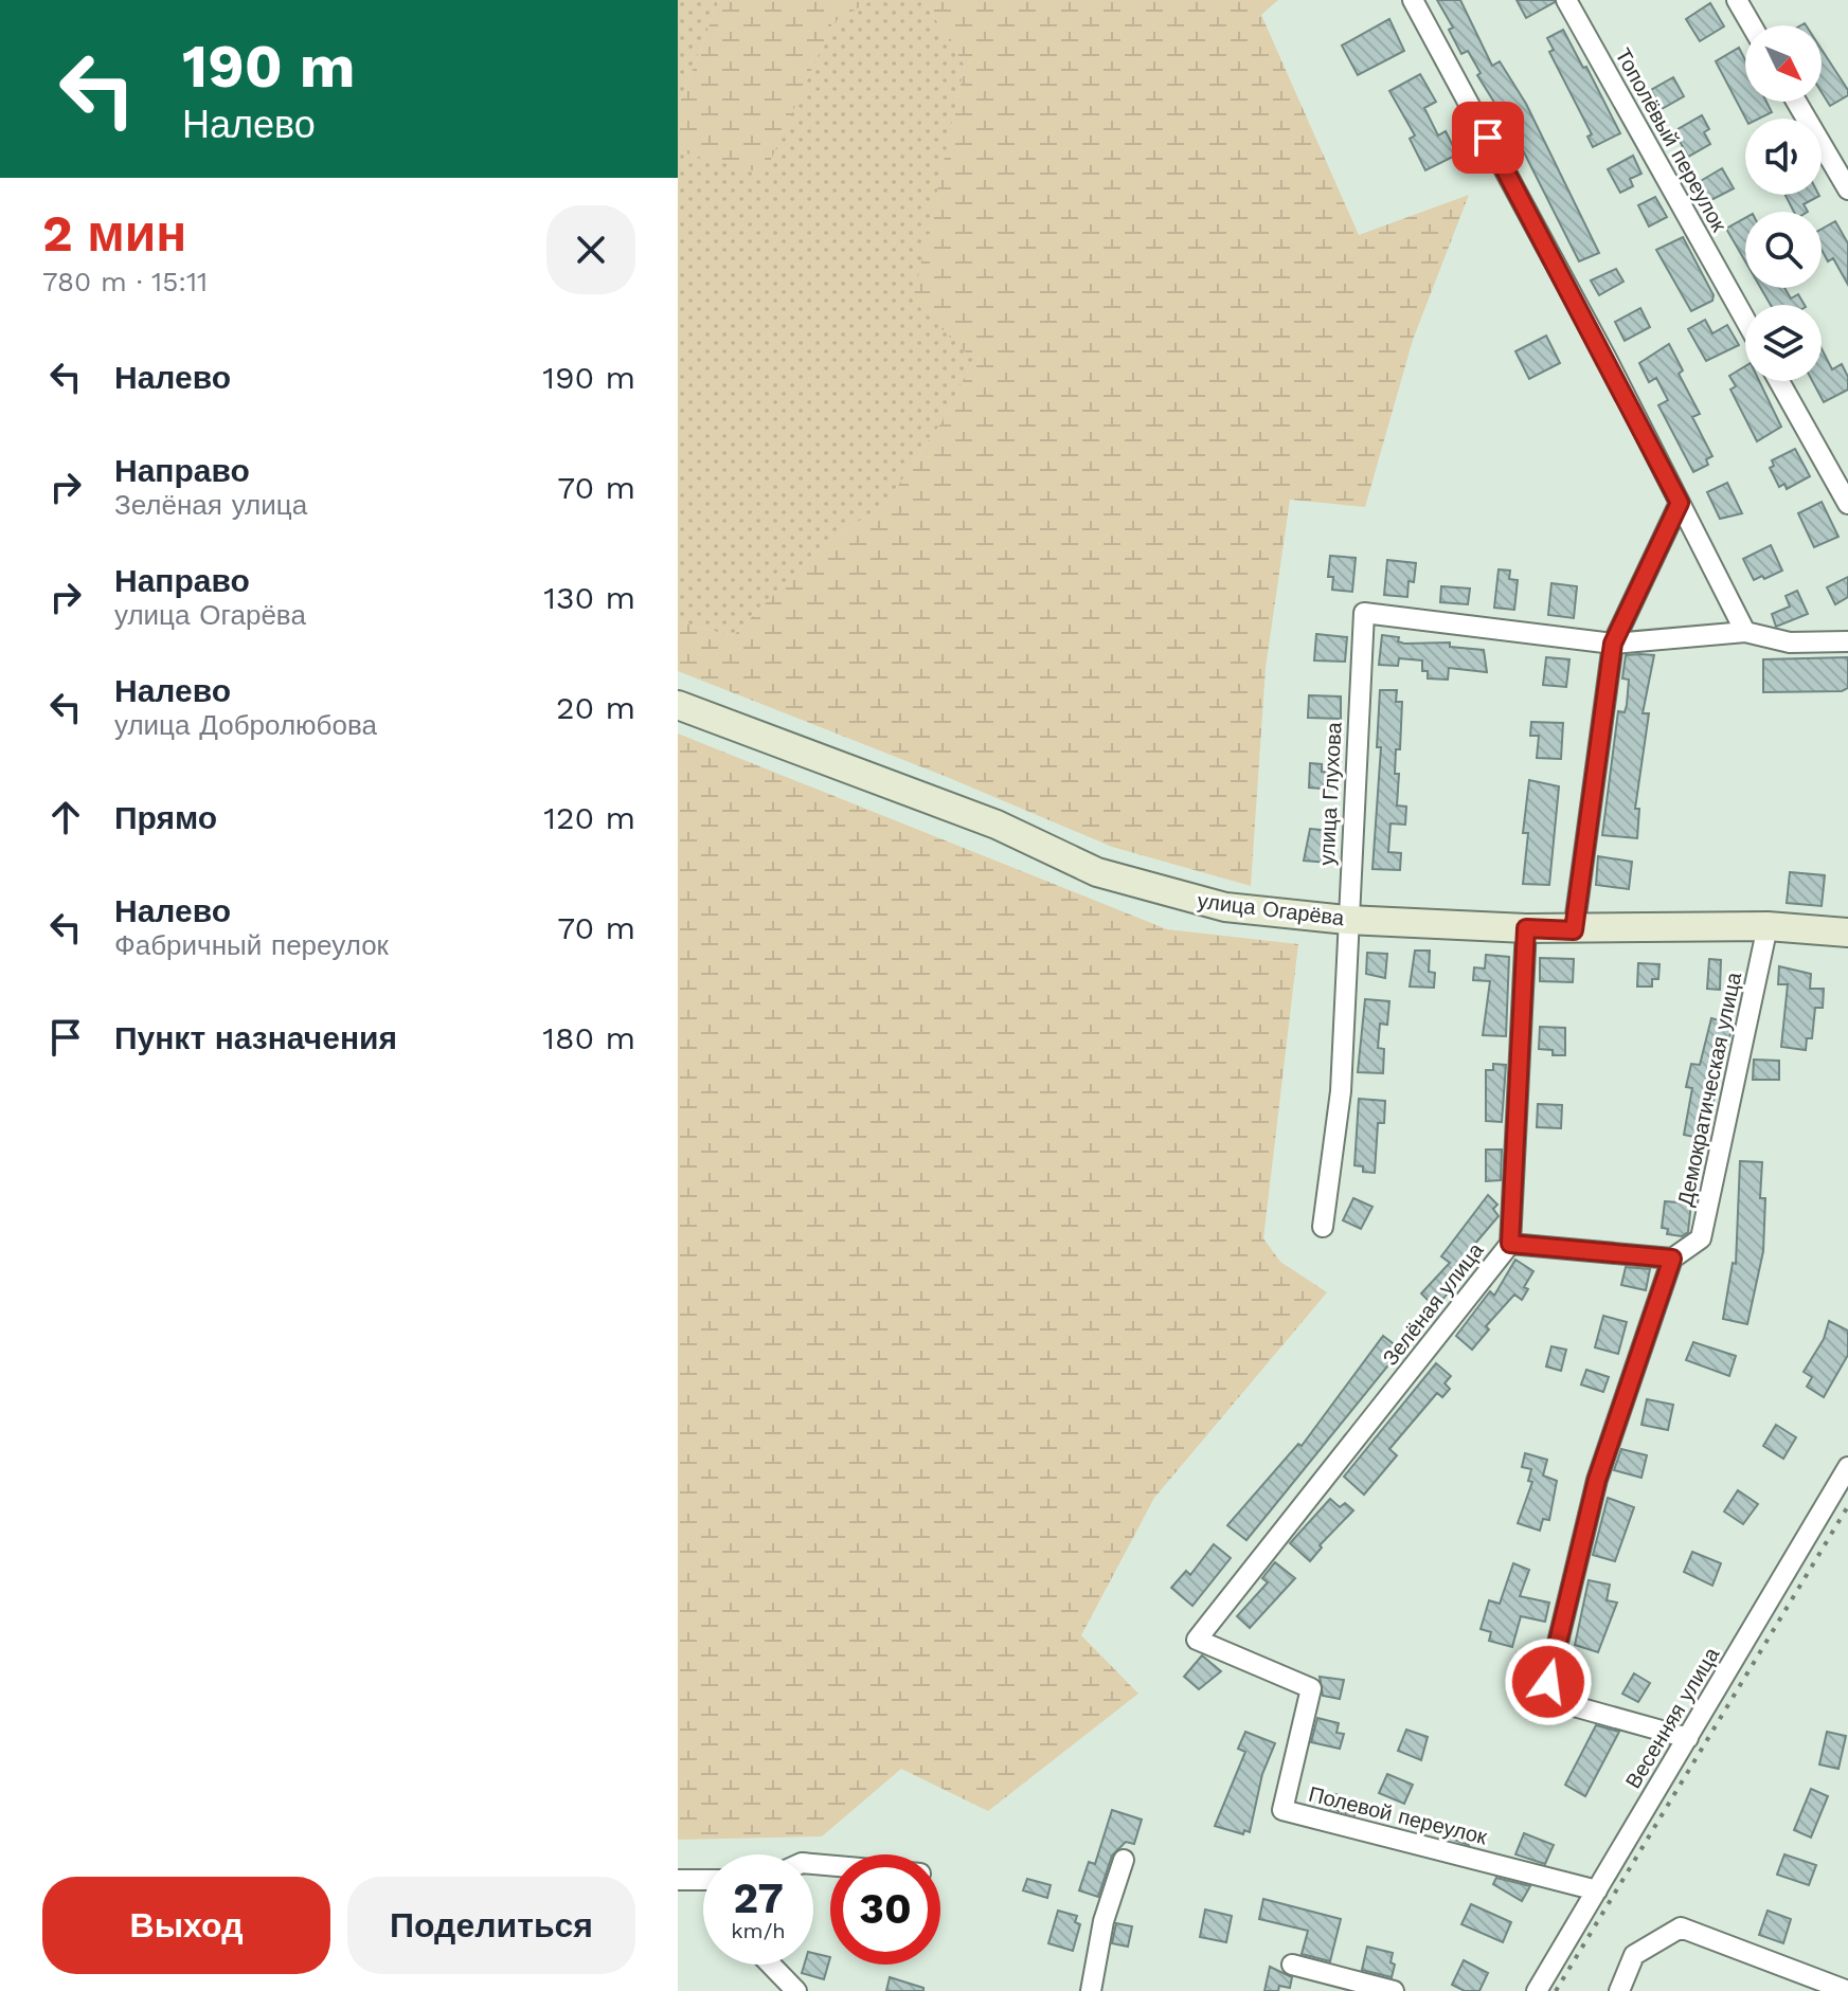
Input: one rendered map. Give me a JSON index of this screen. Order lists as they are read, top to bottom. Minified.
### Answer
{"streets":{"main road":["улица Огарёва"],"street":["Тополёвый переулок","улица Глухова","Демократическая улица","Зелёная улица","Весенняя улица","Полевой переулок"]},"crossings":[["улица Глухова","улица Огарёва"],["улица Огарёва","Демократическая улица"],["улица Огарёва","Зелёная улица"],["Демократическая улица","Весенняя улица"],["Зелёная улица","Полевой переулок"],["Весенняя улица","Полевой переулок"]],"north":"bottom right","page":{"turn":["190 m","Налево"],"heading":["2 мин","780 m · 15:11"],"list":[{"name":"Налево","value":"190 m"},{"name":"Направо","note":"Зелёная улица","value":"70 m"},{"name":"Направо","note":"улица Огарёва","value":"130 m"},{"name":"Налево","note":"улица Добролюбова","value":"20 m"},{"name":"Прямо","value":"120 m"},{"name":"Налево","note":"Фабричный переулок","value":"70 m"},{"name":"Пункт назначения","value":"180 m"}],"speed":"27 km/h","limit":"30","buttons":["Выход","Поделиться"]}}
